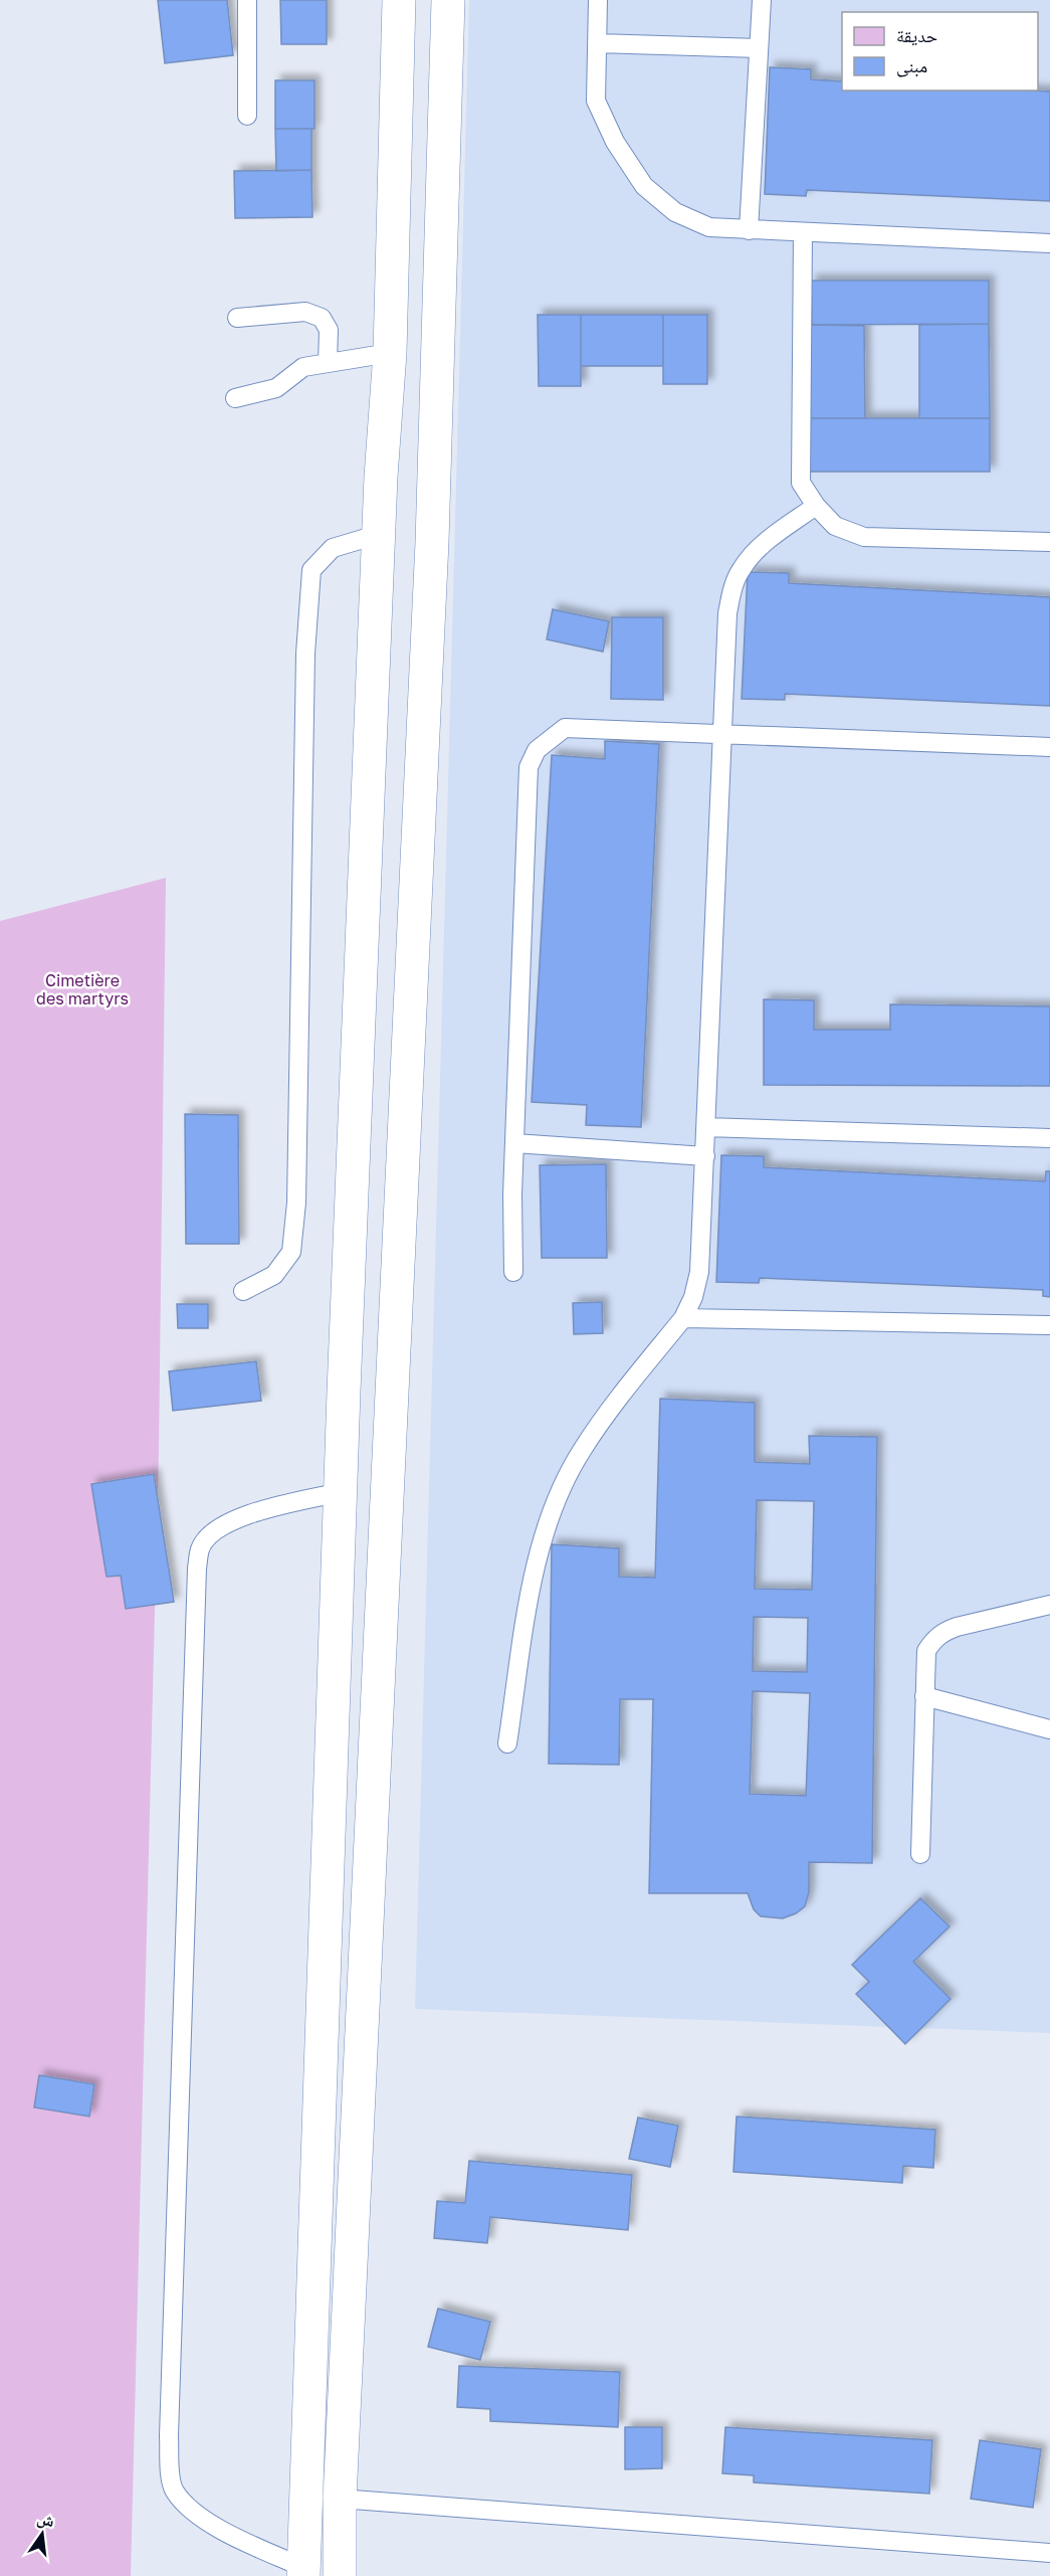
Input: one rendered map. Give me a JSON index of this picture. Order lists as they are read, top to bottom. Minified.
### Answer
{"parks":["Cimetière des martyrs"],"legend":["حديقة","مبنى"],"north":"top"}
